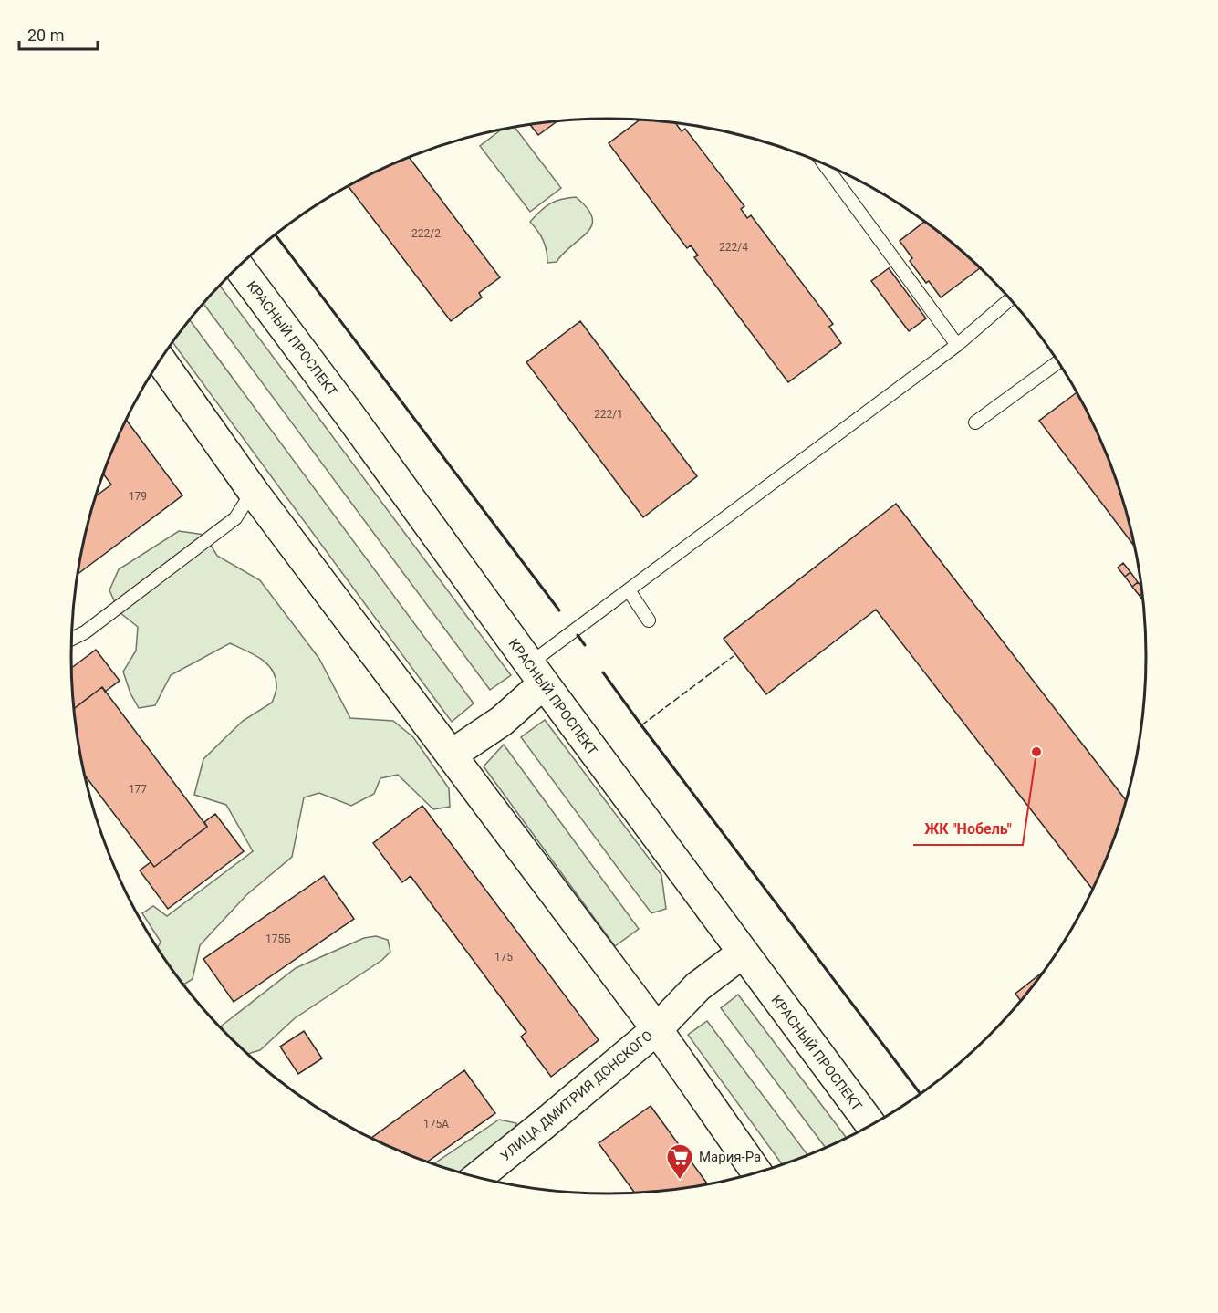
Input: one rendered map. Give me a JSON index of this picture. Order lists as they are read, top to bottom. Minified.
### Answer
{"streets":{"main road":["КРАСНЫЙ ПРОСПЕКТ","УЛИЦА ДМИТРИЯ ДОНСКОГО"]},"crossings":[["КРАСНЫЙ ПРОСПЕКТ","УЛИЦА ДМИТРИЯ ДОНСКОГО"]],"places":{"other":["ЖК \"Нобель\""],"supermarket":["Мария-Ра"]},"house_numbers":["222/2","222/4","222/1","179","177","175Б","175","175А"],"scale_bar":"20 m"}
